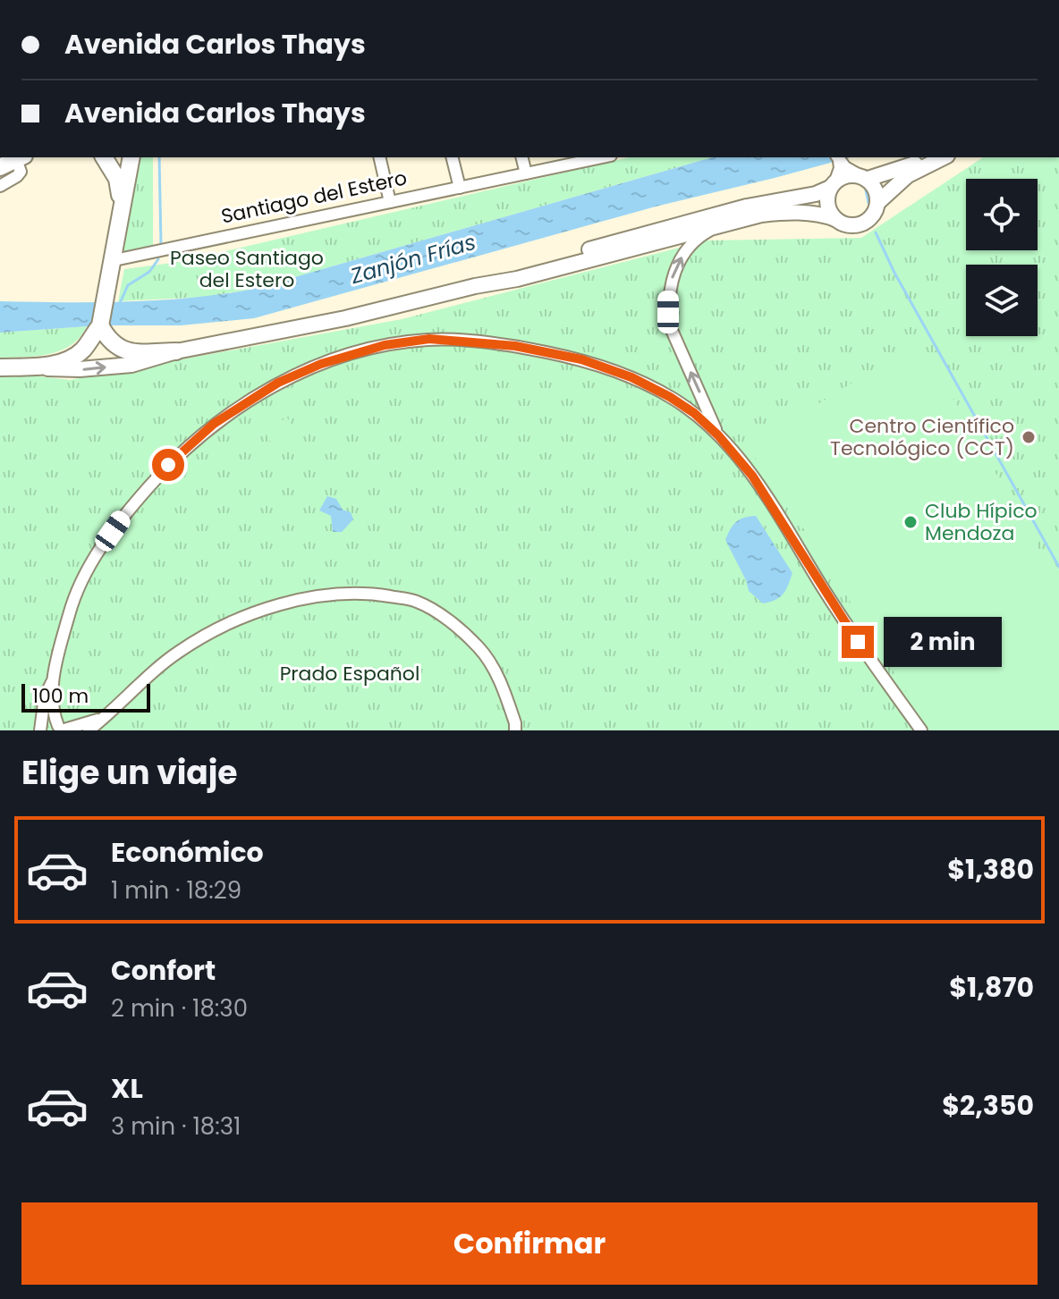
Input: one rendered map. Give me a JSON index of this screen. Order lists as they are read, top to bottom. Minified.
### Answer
{"streets":{"street":["Santiago del Estero"]},"water":["Zanjón Frías"],"parks":["Paseo Santiago del Estero","Prado Español"],"places":["Centro Científico Tecnológico (CCT)","Club Hípico Mendoza"],"scale_bar":"100 m","page":{"banner":["Avenida Carlos Thays","Avenida Carlos Thays"],"bubble":"2 min","scale":"100 m","heading":"Elige un viaje","list":[{"name":"Económico","note":"1 min · 18:29","value":"$1,380"},{"name":"Confort","note":"2 min · 18:30","value":"$1,870"},{"name":"XL","note":"3 min · 18:31","value":"$2,350"}],"buttons":"Confirmar"}}
